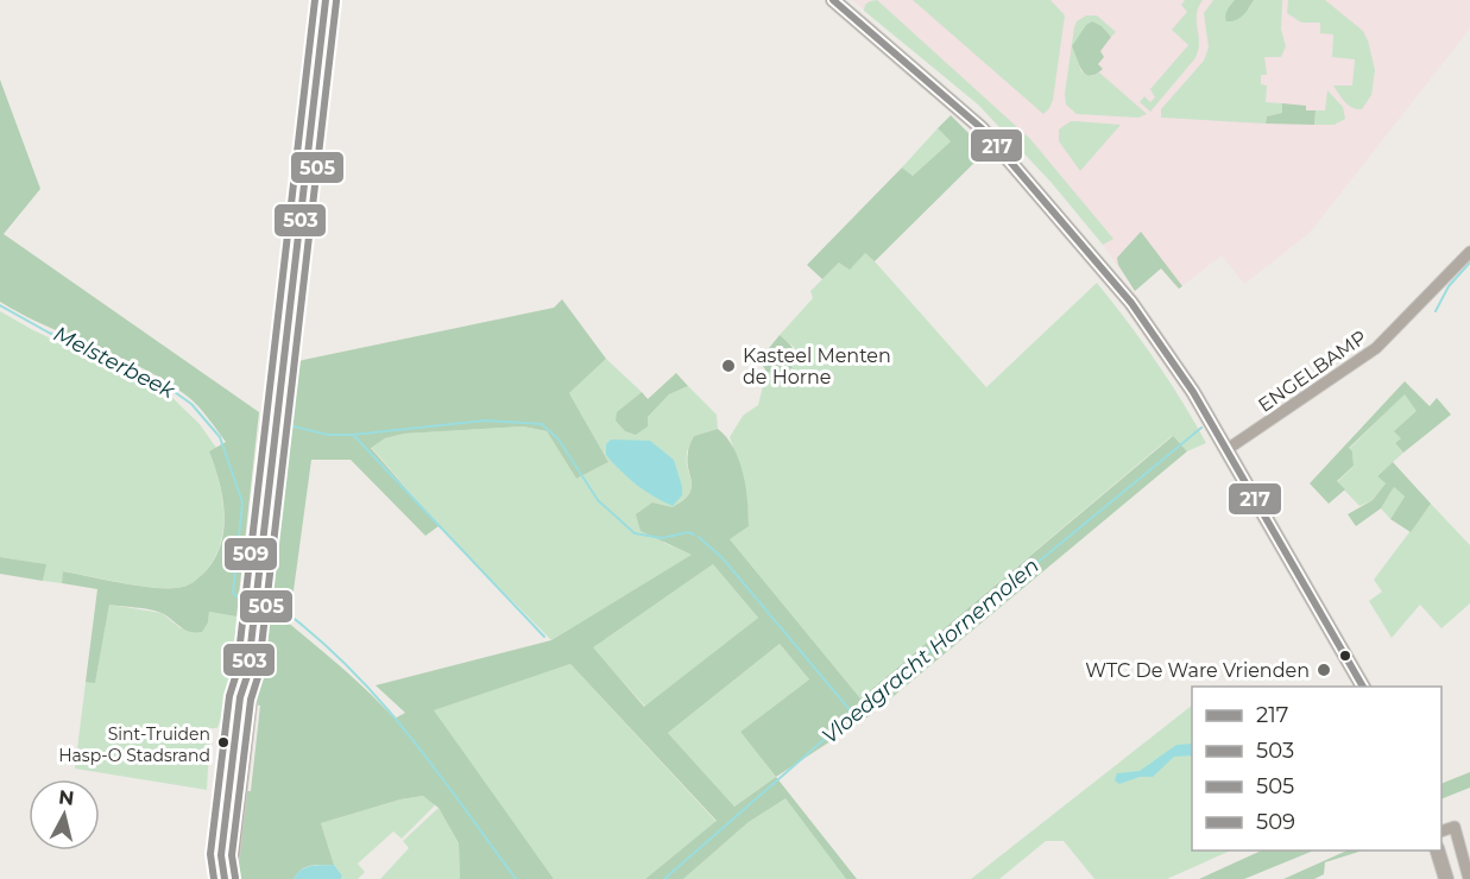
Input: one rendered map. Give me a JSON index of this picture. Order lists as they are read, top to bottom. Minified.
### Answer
{"streets":{"street":["ENGELBAMP"]},"water":["Melsterbeek","Vloedgracht Hornemolen"],"places":["Kasteel Menten de Horne","WTC De Ware Vrienden","Sint-Truiden Hasp-O Stadsrand"],"lines":["transit line 217","transit line 503","transit line 509","transit line 505"],"legend":["217","503","505","509"],"north":"top"}
